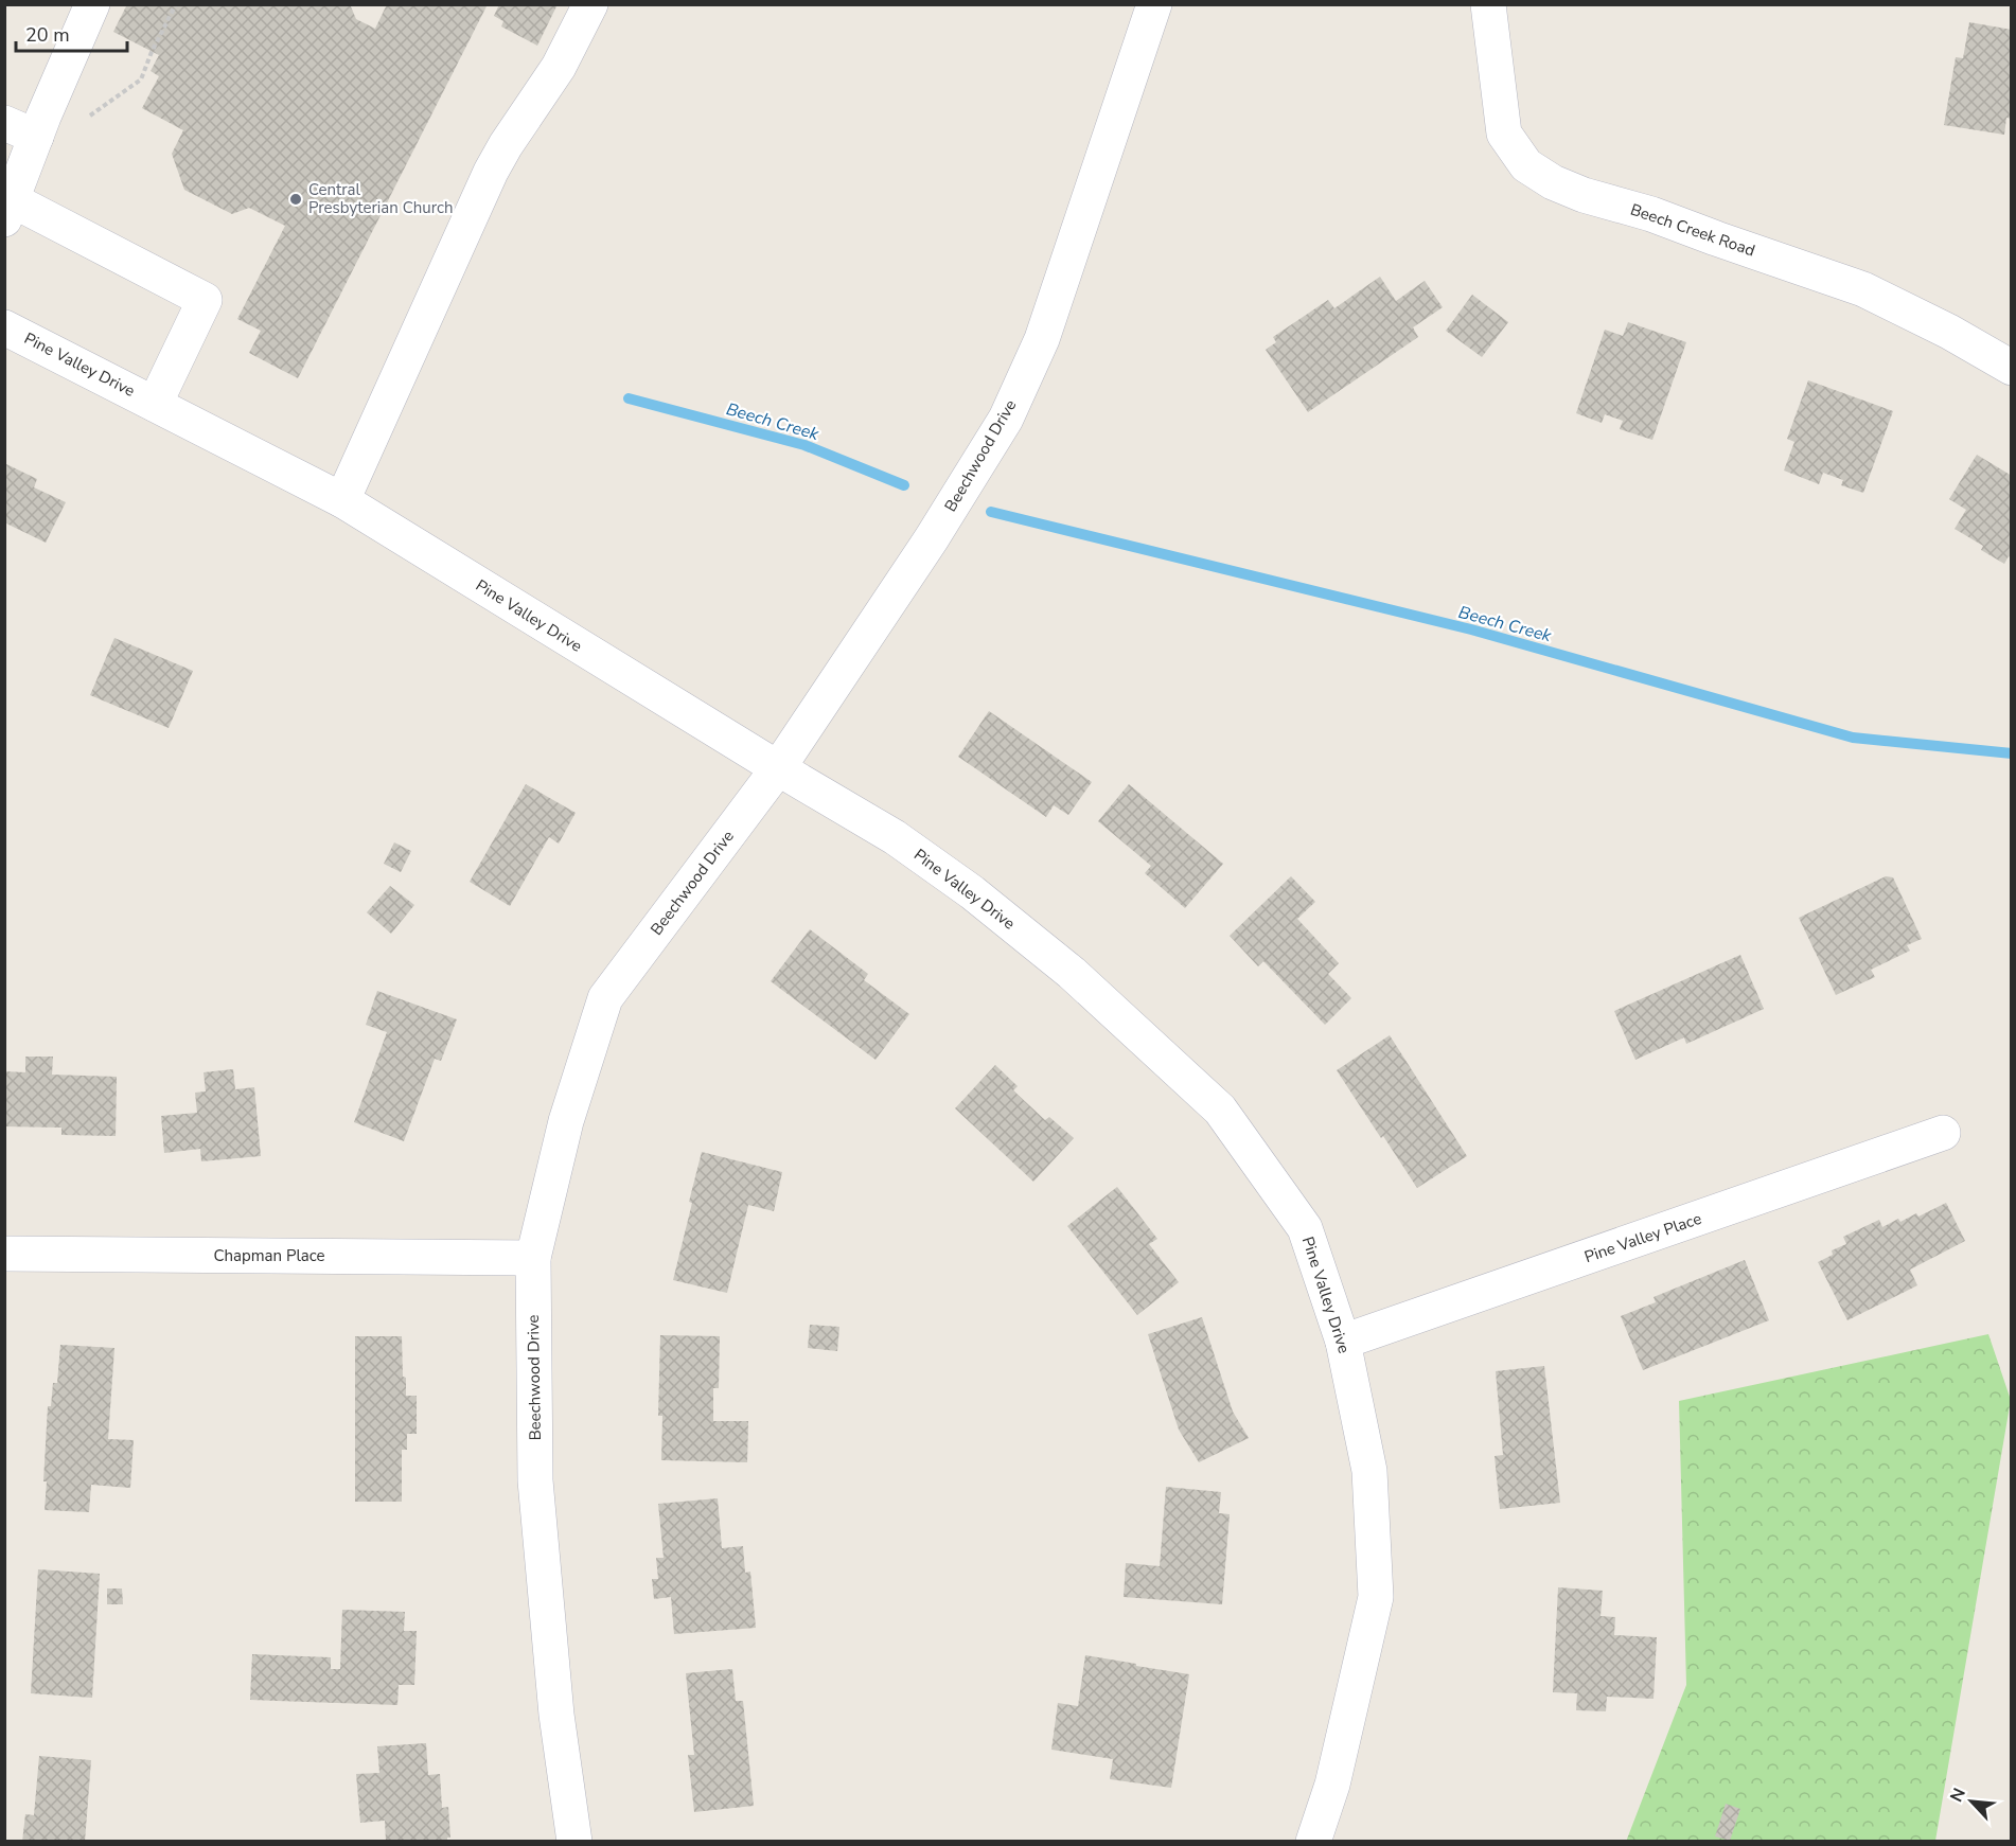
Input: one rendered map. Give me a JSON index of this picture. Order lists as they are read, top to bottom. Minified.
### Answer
{"streets":{"street":["Beech Creek Road","Pine Valley Drive","Beechwood Drive","Pine Valley Place","Chapman Place"]},"crossings":[["Pine Valley Drive","Beechwood Drive"],["Pine Valley Drive","Pine Valley Place"],["Beechwood Drive","Chapman Place"]],"water":["Beech Creek"],"places":["Central Presbyterian Church"],"scale_bar":"20 m","north":"top left"}
